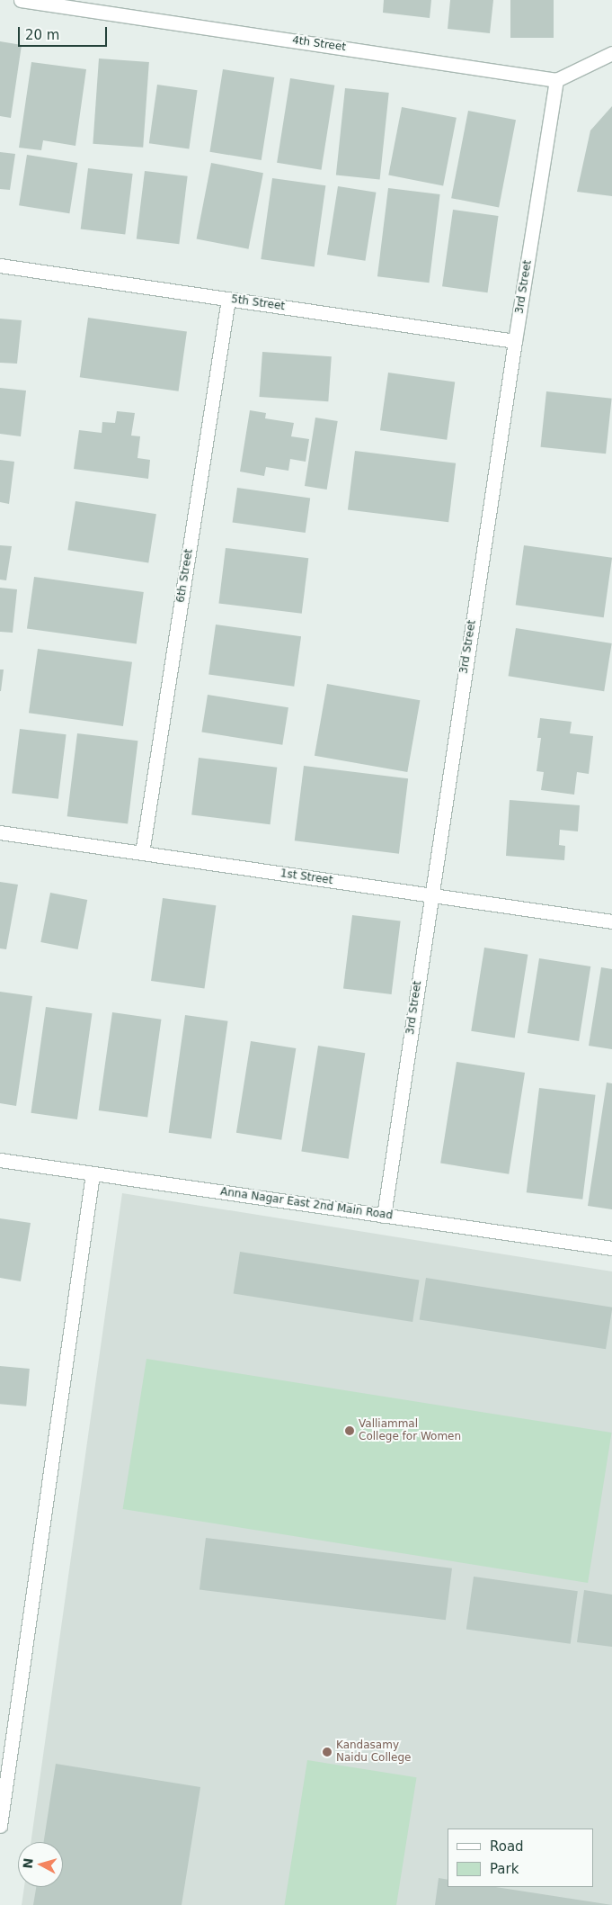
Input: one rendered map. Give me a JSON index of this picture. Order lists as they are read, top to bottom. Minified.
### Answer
{"streets":{"street":["4th Street","3rd Street","5th Street","6th Street","1st Street","Anna Nagar East 2nd Main Road"]},"crossings":[["4th Street","3rd Street"],["3rd Street","5th Street"],["3rd Street","1st Street"],["3rd Street","Anna Nagar East 2nd Main Road"],["5th Street","6th Street"],["6th Street","1st Street"]],"places":["Valliammal College for Women","Kandasamy Naidu College"],"legend":["Road","Park"],"scale_bar":"20 m","north":"left"}
